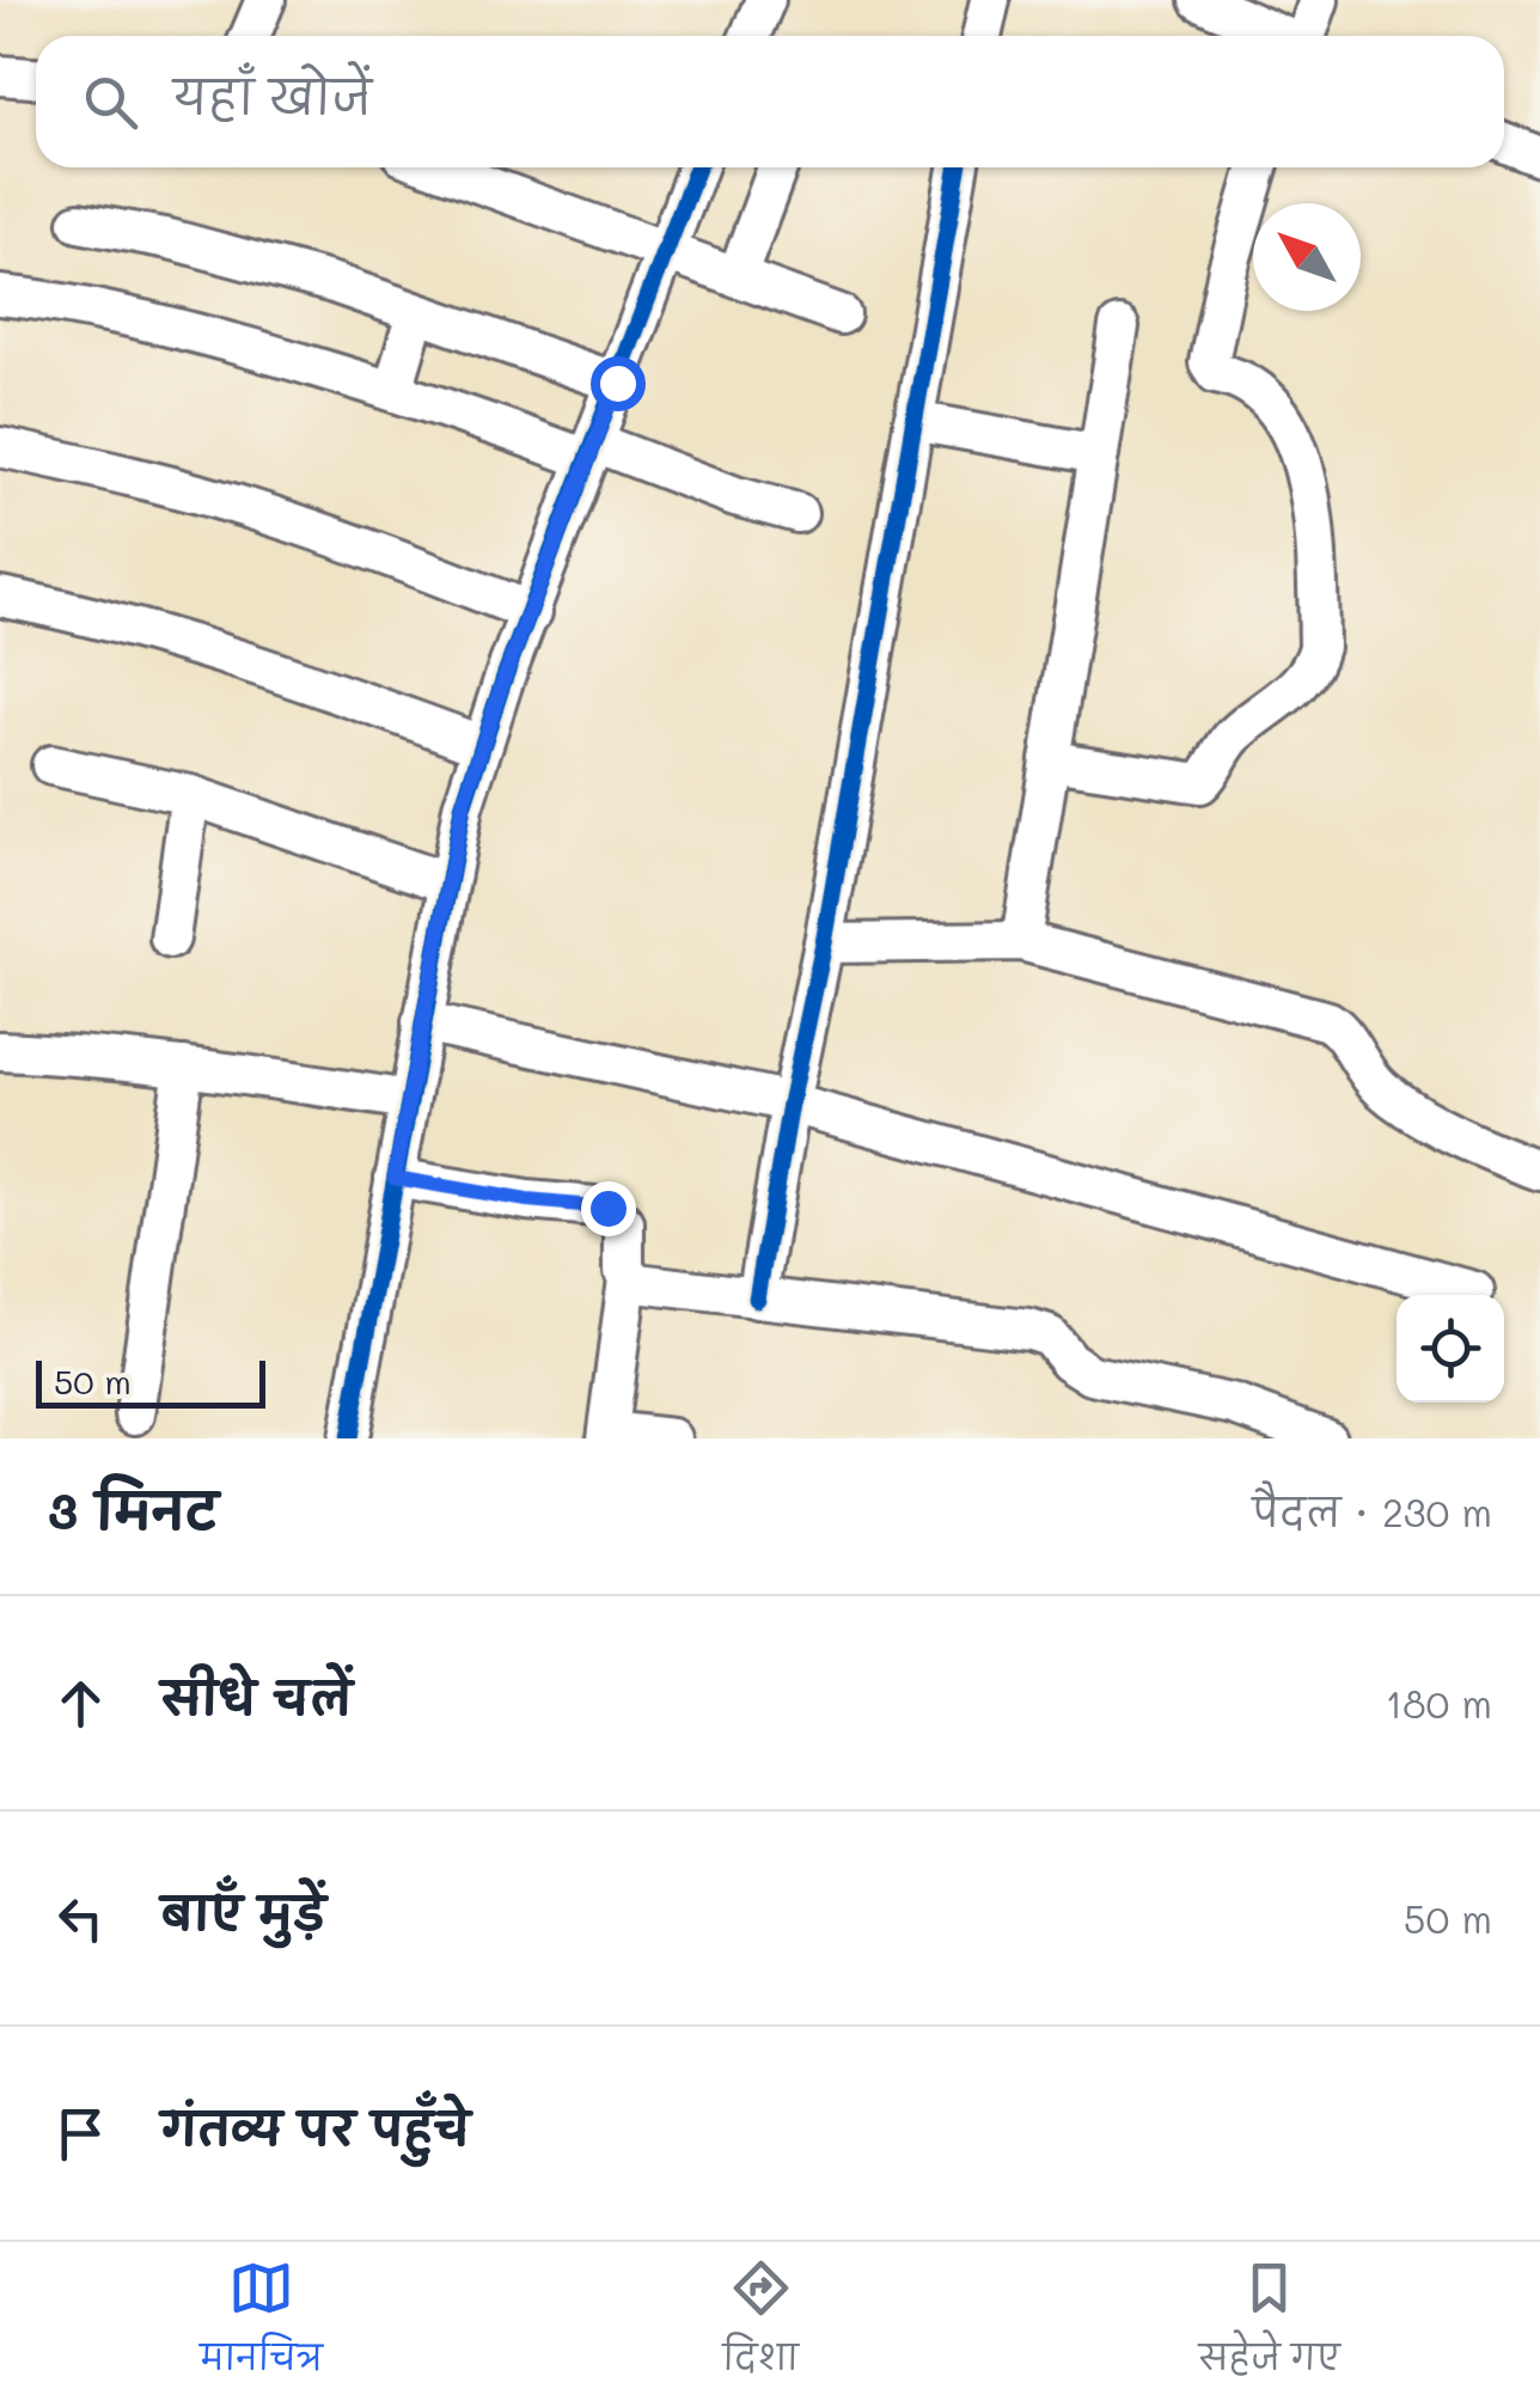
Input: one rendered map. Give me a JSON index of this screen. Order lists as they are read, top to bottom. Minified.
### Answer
{"scale_bar":"50 m","north":"top left","page":{"search":"यहाँ खोजें","scale":"50 m","heading":["3 मिनट","पैदल · 230 m"],"list":[["सीधे चलें","180 m"],["बाएँ मुड़ें","50 m"],"गंतव्य पर पहुँचे"],"nav":["मानचित्र","दिशा","सहेजे गए"]}}
